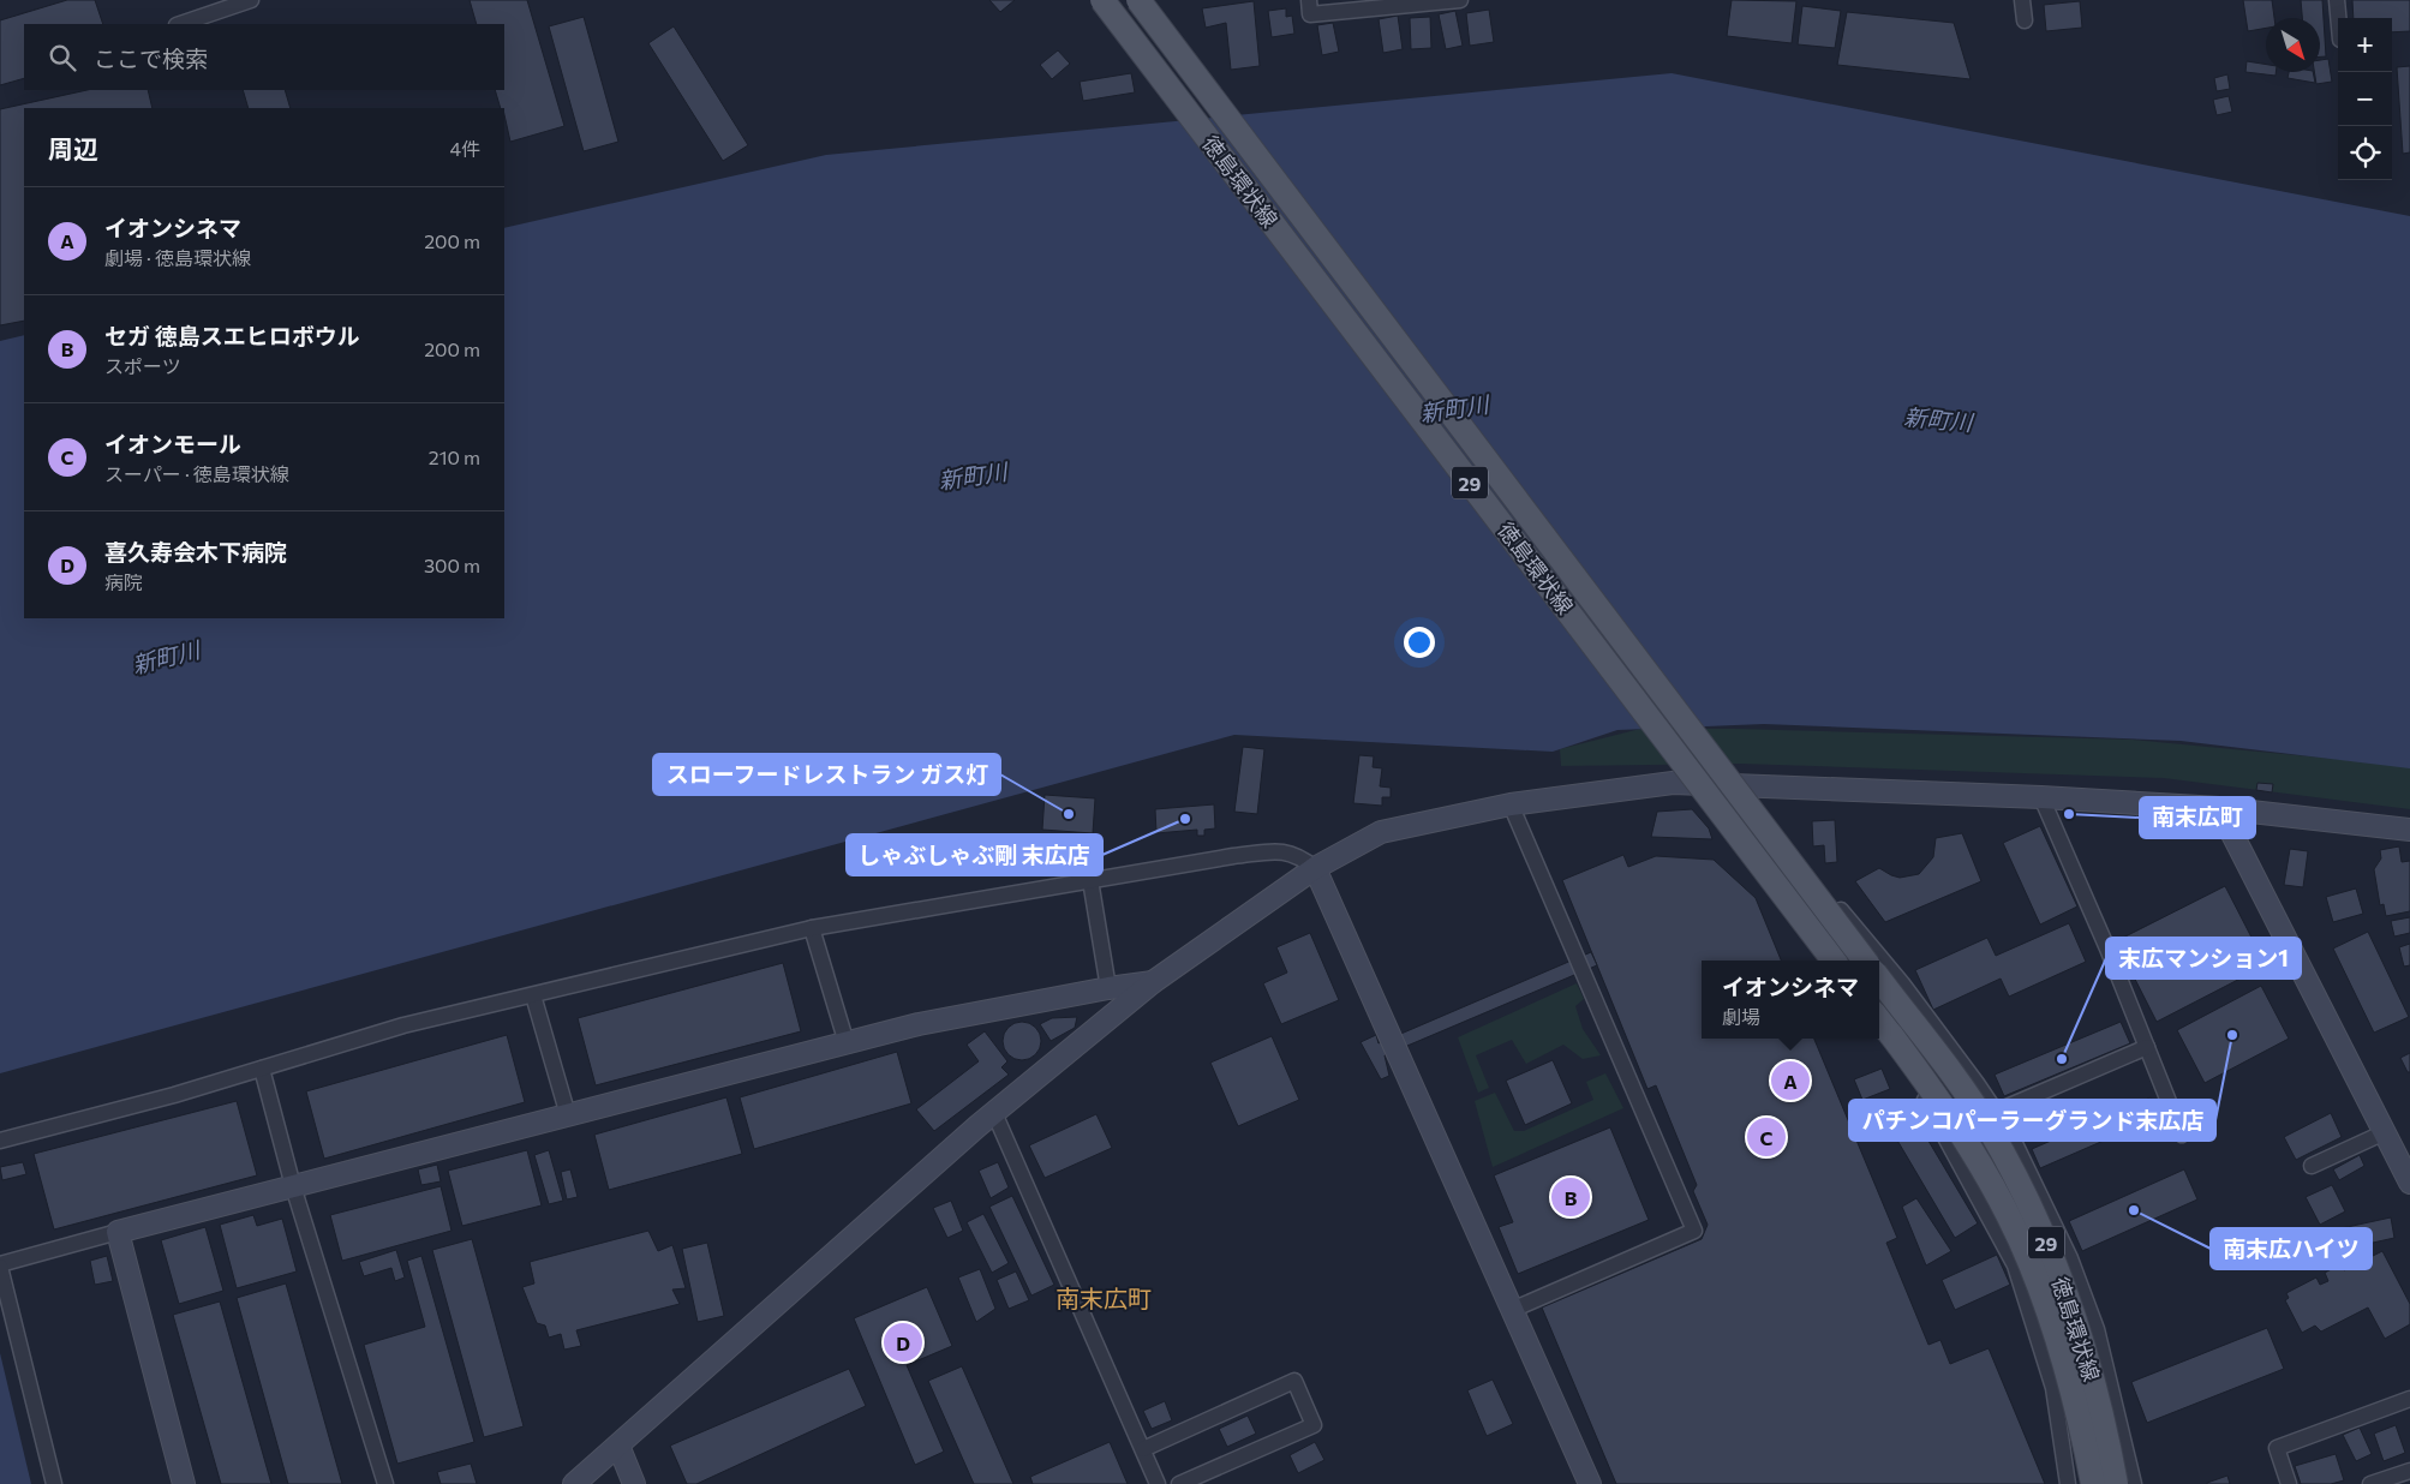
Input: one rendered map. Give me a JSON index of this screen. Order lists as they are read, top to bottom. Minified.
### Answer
{"streets":{"main road":["徳島環状線","29"]},"districts":["南末広町"],"water":["新町川"],"places":["スローフードレストラン ガス灯","南末広町","しゃぶしゃぶ剛 末広店","パチンコパーラーグランド末広店","末広マンション1","南末広ハイツ"],"north":"bottom right","page":{"map_buttons":["+","−"],"search":"ここで検索","heading":["周辺","4件"],"list":[{"mark":"A","name":"イオンシネマ","note":"劇場 · 徳島環状線","value":"200 m"},{"mark":"B","name":"セガ 徳島スエヒロボウル","note":"スポーツ","value":"200 m"},{"mark":"C","name":"イオンモール","note":"スーパー · 徳島環状線","value":"210 m"},{"mark":"D","name":"喜久寿会木下病院","note":"病院","value":"300 m"}],"popup":["イオンシネマ","劇場"],"pins":["A","C","B","D"]}}
